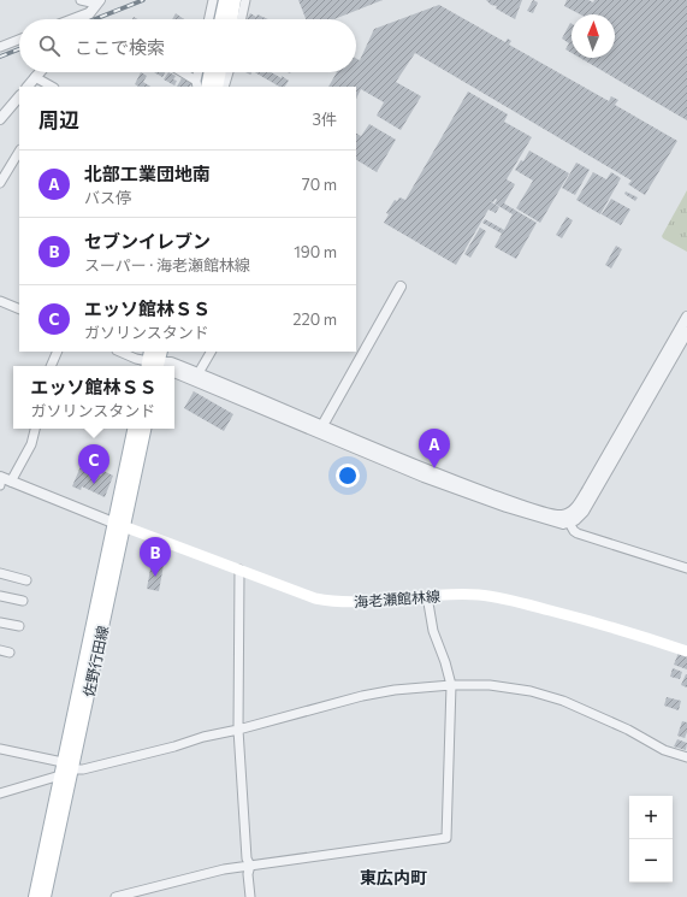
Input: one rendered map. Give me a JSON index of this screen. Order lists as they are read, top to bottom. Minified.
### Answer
{"streets":{"main road":["海老瀬館林線","佐野行田線"]},"crossings":[["海老瀬館林線","佐野行田線"]],"districts":["東広内町"],"north":"top","page":{"search":"ここで検索","heading":["周辺","3件"],"list":[{"mark":"A","name":"北部工業団地南","note":"バス停","value":"70 m"},{"mark":"B","name":"セブンイレブン","note":"スーパー · 海老瀬館林線","value":"190 m"},{"mark":"C","name":"エッソ館林ＳＳ","note":"ガソリンスタンド","value":"220 m"}],"popup":["エッソ館林ＳＳ","ガソリンスタンド"],"pins":["A","C","B"],"map_buttons":["+","−"]}}
